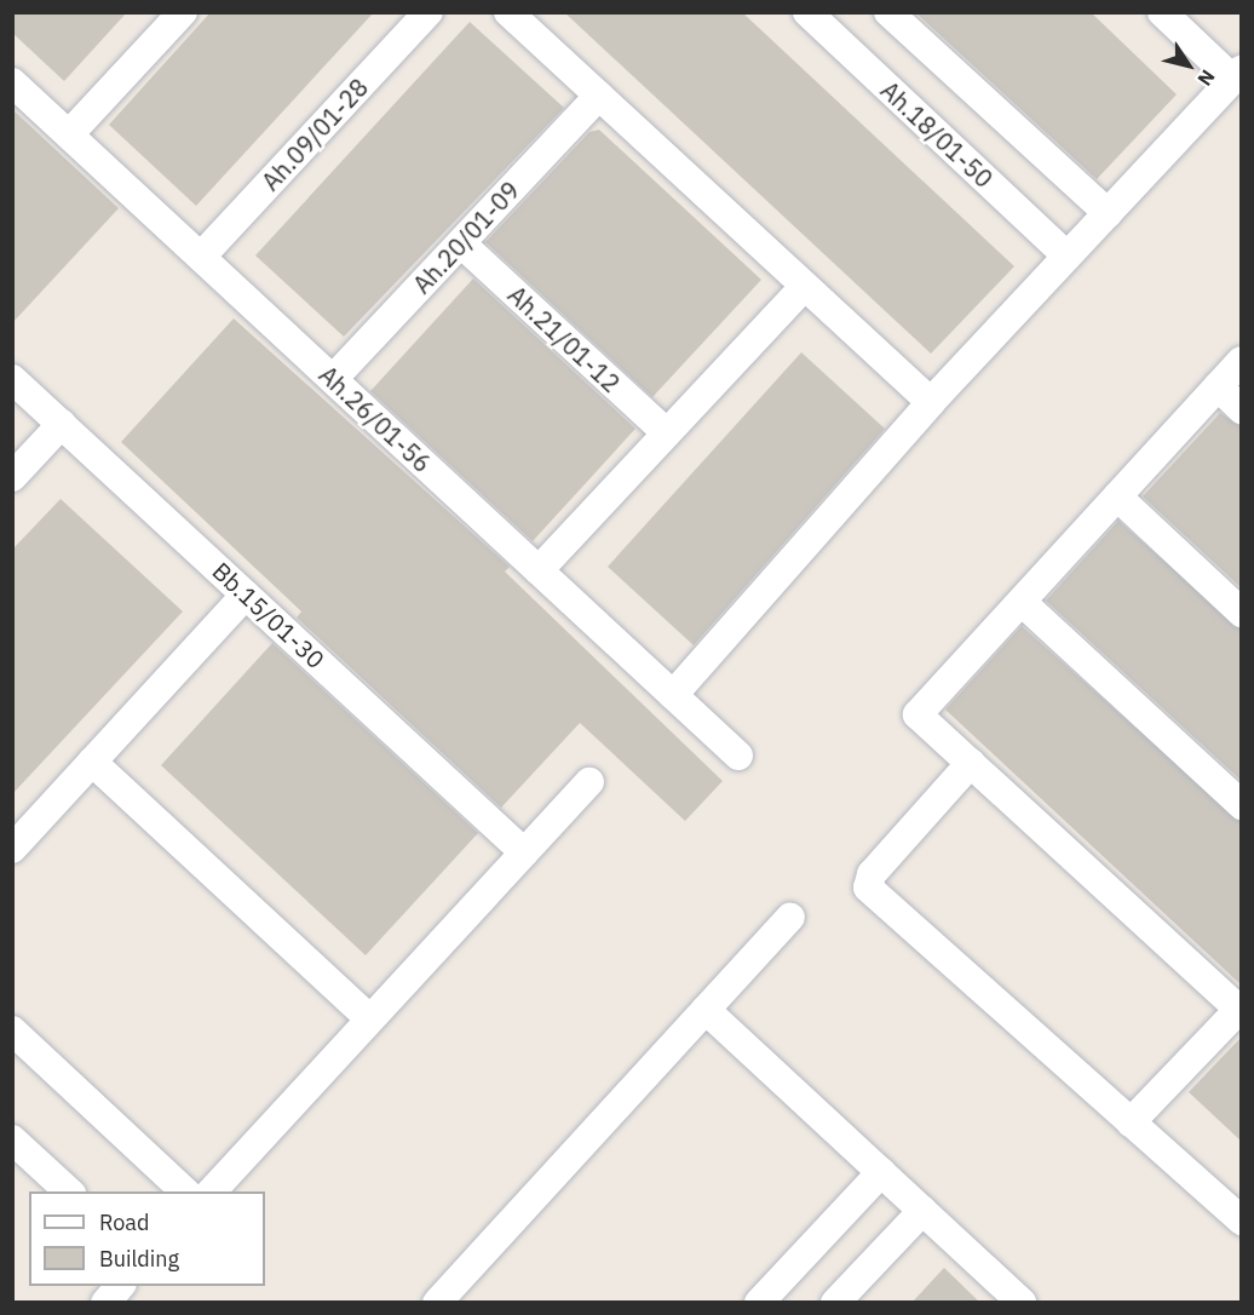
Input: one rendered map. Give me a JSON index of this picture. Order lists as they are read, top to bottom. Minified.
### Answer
{"streets":{"street":["Ah.09/01-28","Ah.18/01-50","Ah.20/01-09","Ah.21/01-12","Ah.26/01-56","Bb.15/01-30"]},"crossings":[["Ah.09/01-28","Ah.26/01-56"],["Ah.20/01-09","Ah.21/01-12"],["Ah.20/01-09","Ah.26/01-56"]],"legend":["Road","Building"],"north":"bottom right"}
